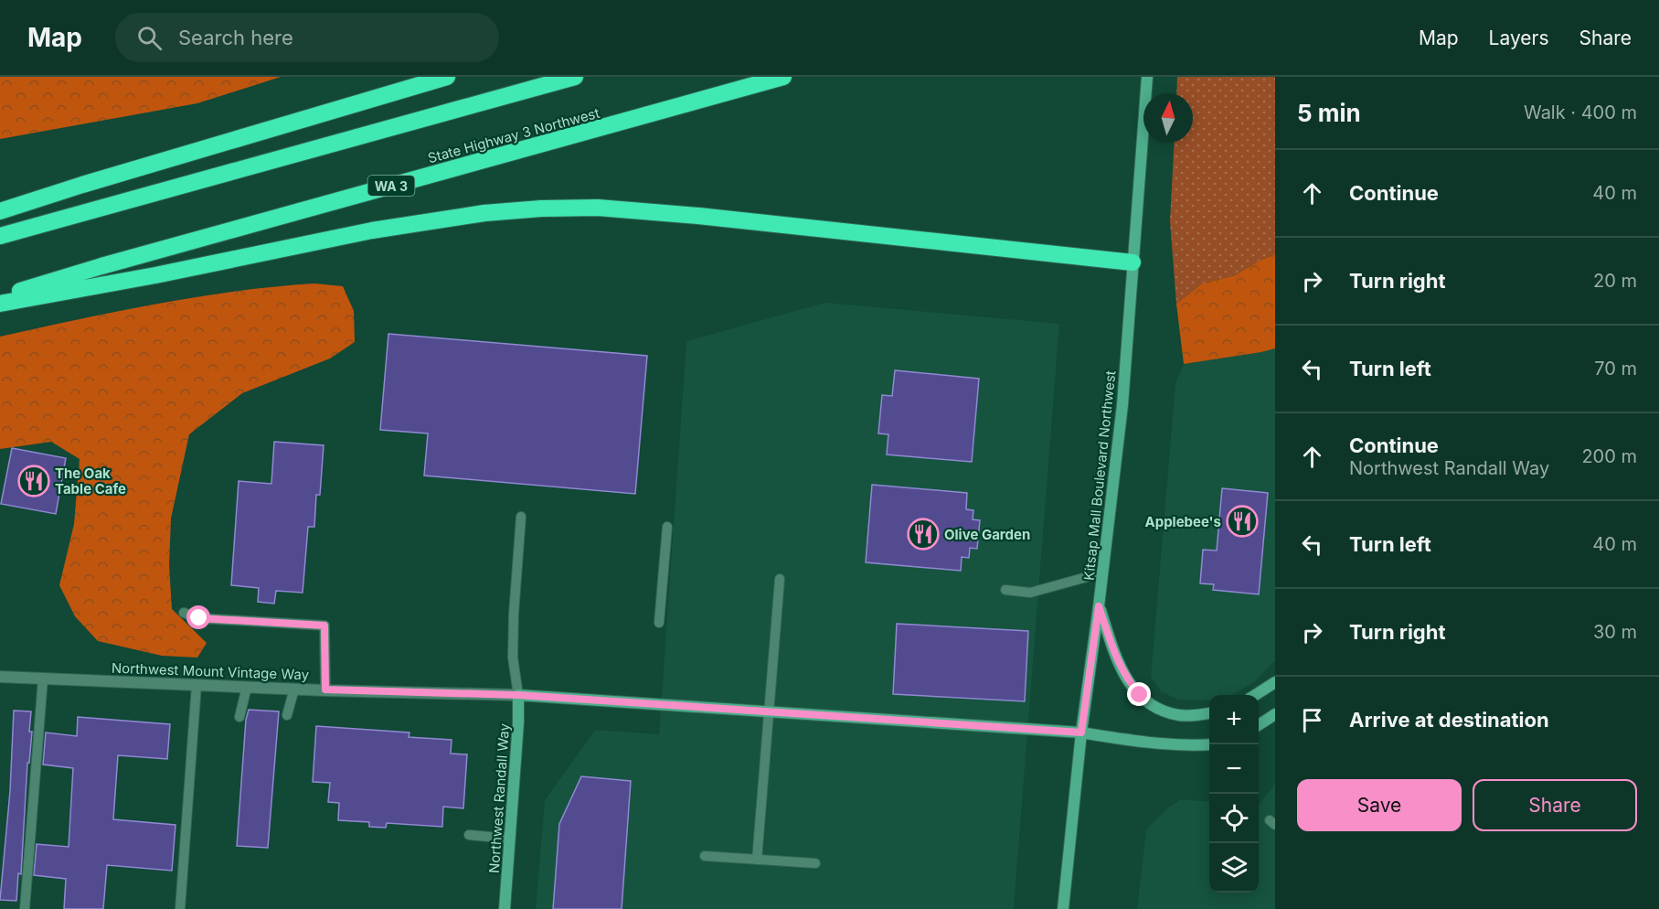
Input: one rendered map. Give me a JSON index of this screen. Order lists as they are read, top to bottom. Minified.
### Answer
{"streets":{"highway":["State Highway 3 Northwest","WA 3"],"main road":["Kitsap Mall Boulevard Northwest","Northwest Randall Way"],"street":["Northwest Mount Vintage Way"]},"crossings":[["Northwest Mount Vintage Way","Northwest Randall Way"]],"places":{"restaurant":["The Oak Table Cafe","Applebee's","Olive Garden"]},"north":"top","page":{"header":"Map","search":"Search here","nav":["Map","Layers","Share"],"heading":["5 min","Walk · 400 m"],"list":[["Continue","40 m"],["Turn right","20 m"],["Turn left","70 m"],["Continue","Northwest Randall Way","200 m"],["Turn left","40 m"],["Turn right","30 m"],"Arrive at destination"],"map_buttons":["+","−"],"buttons":["Save","Share"]}}
